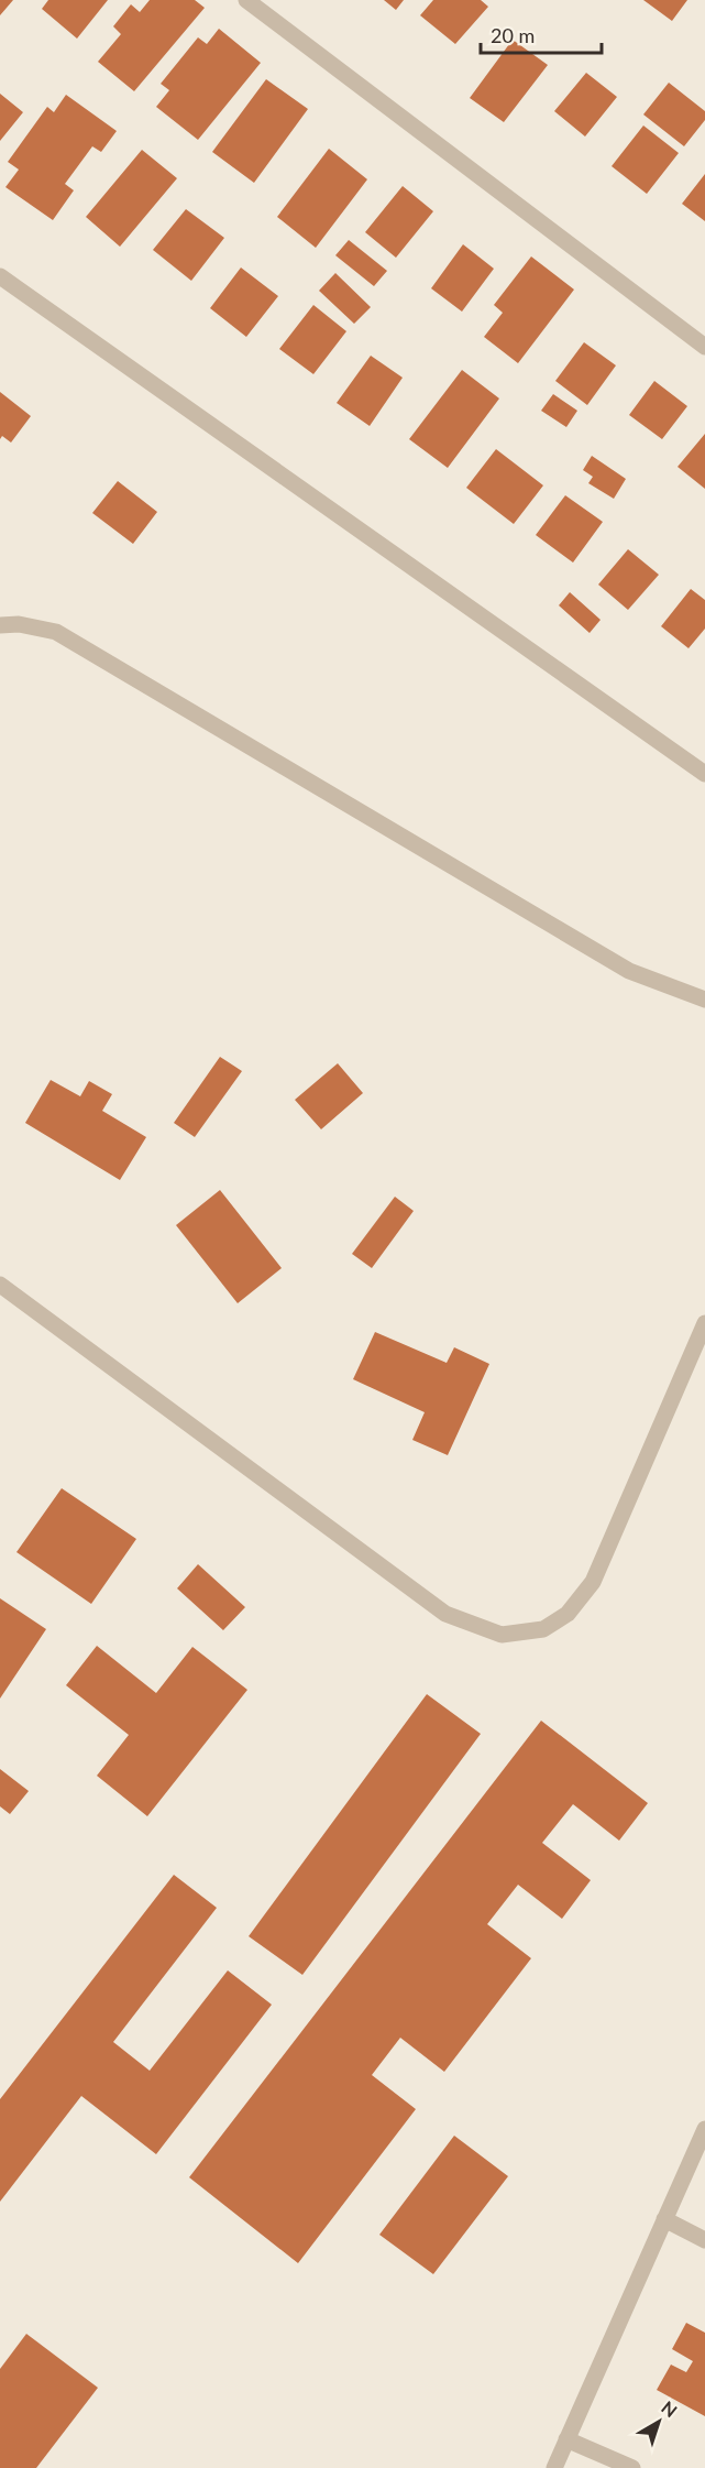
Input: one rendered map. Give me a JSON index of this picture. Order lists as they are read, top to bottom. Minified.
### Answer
{"scale_bar":"20 m","north":"top right"}
